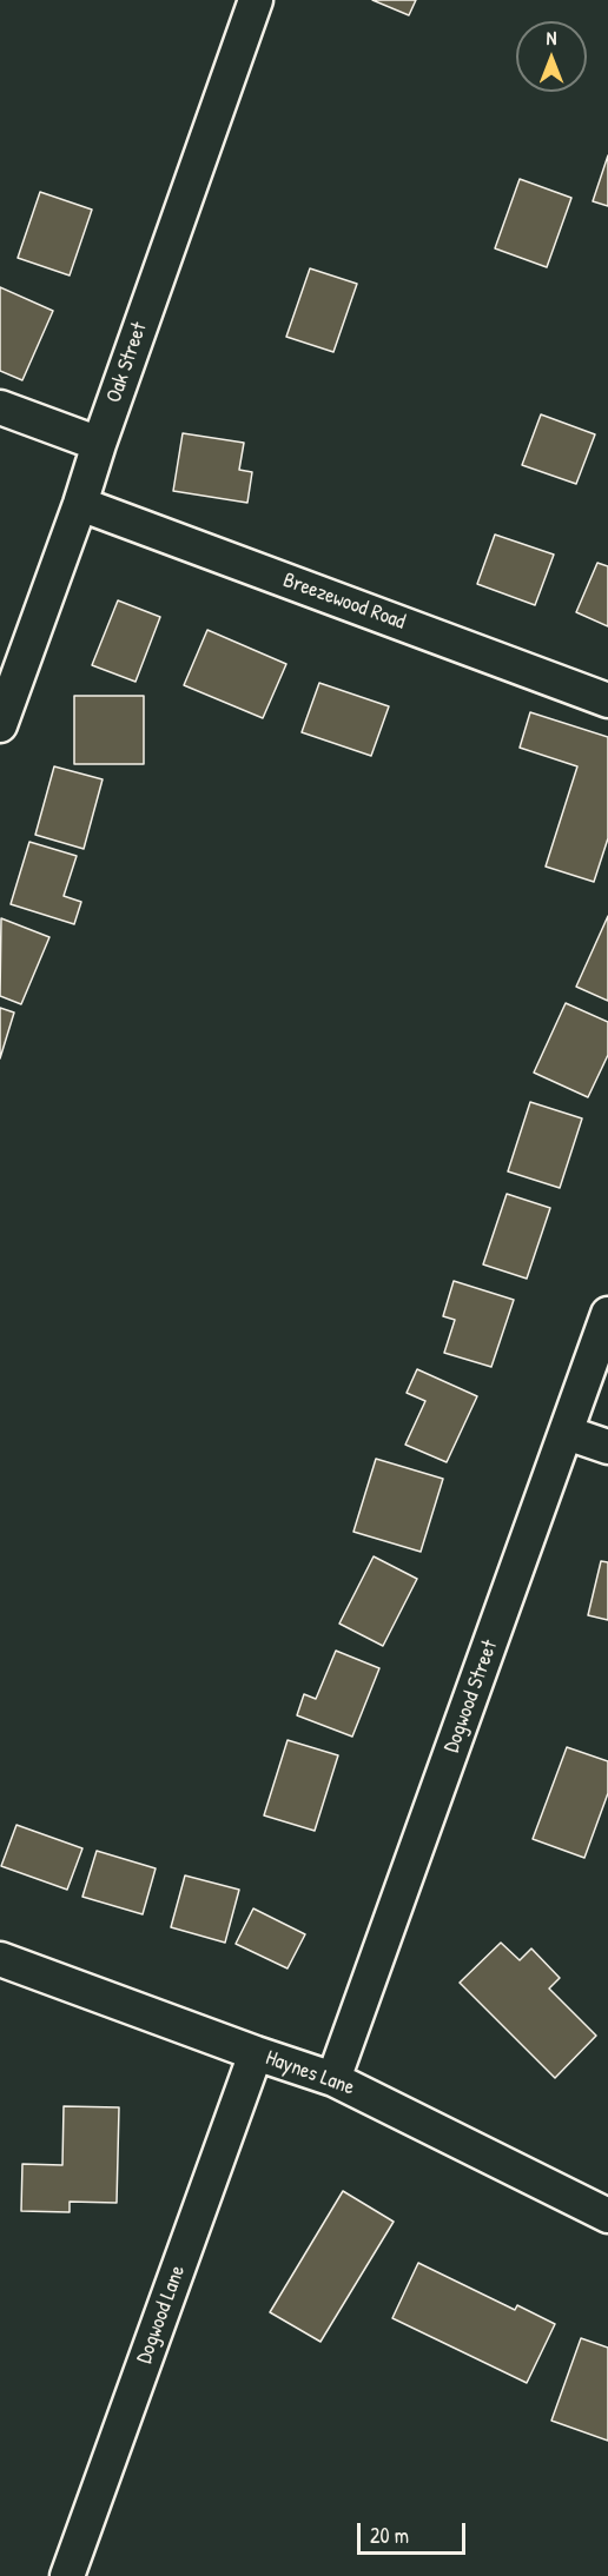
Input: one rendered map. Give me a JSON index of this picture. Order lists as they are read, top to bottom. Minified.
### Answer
{"streets":{"street":["Oak Street","Breezewood Road","Dogwood Street","Haynes Lane","Dogwood Lane"]},"crossings":[["Oak Street","Breezewood Road"],["Dogwood Street","Haynes Lane"],["Haynes Lane","Dogwood Lane"]],"scale_bar":"20 m","north":"top"}
